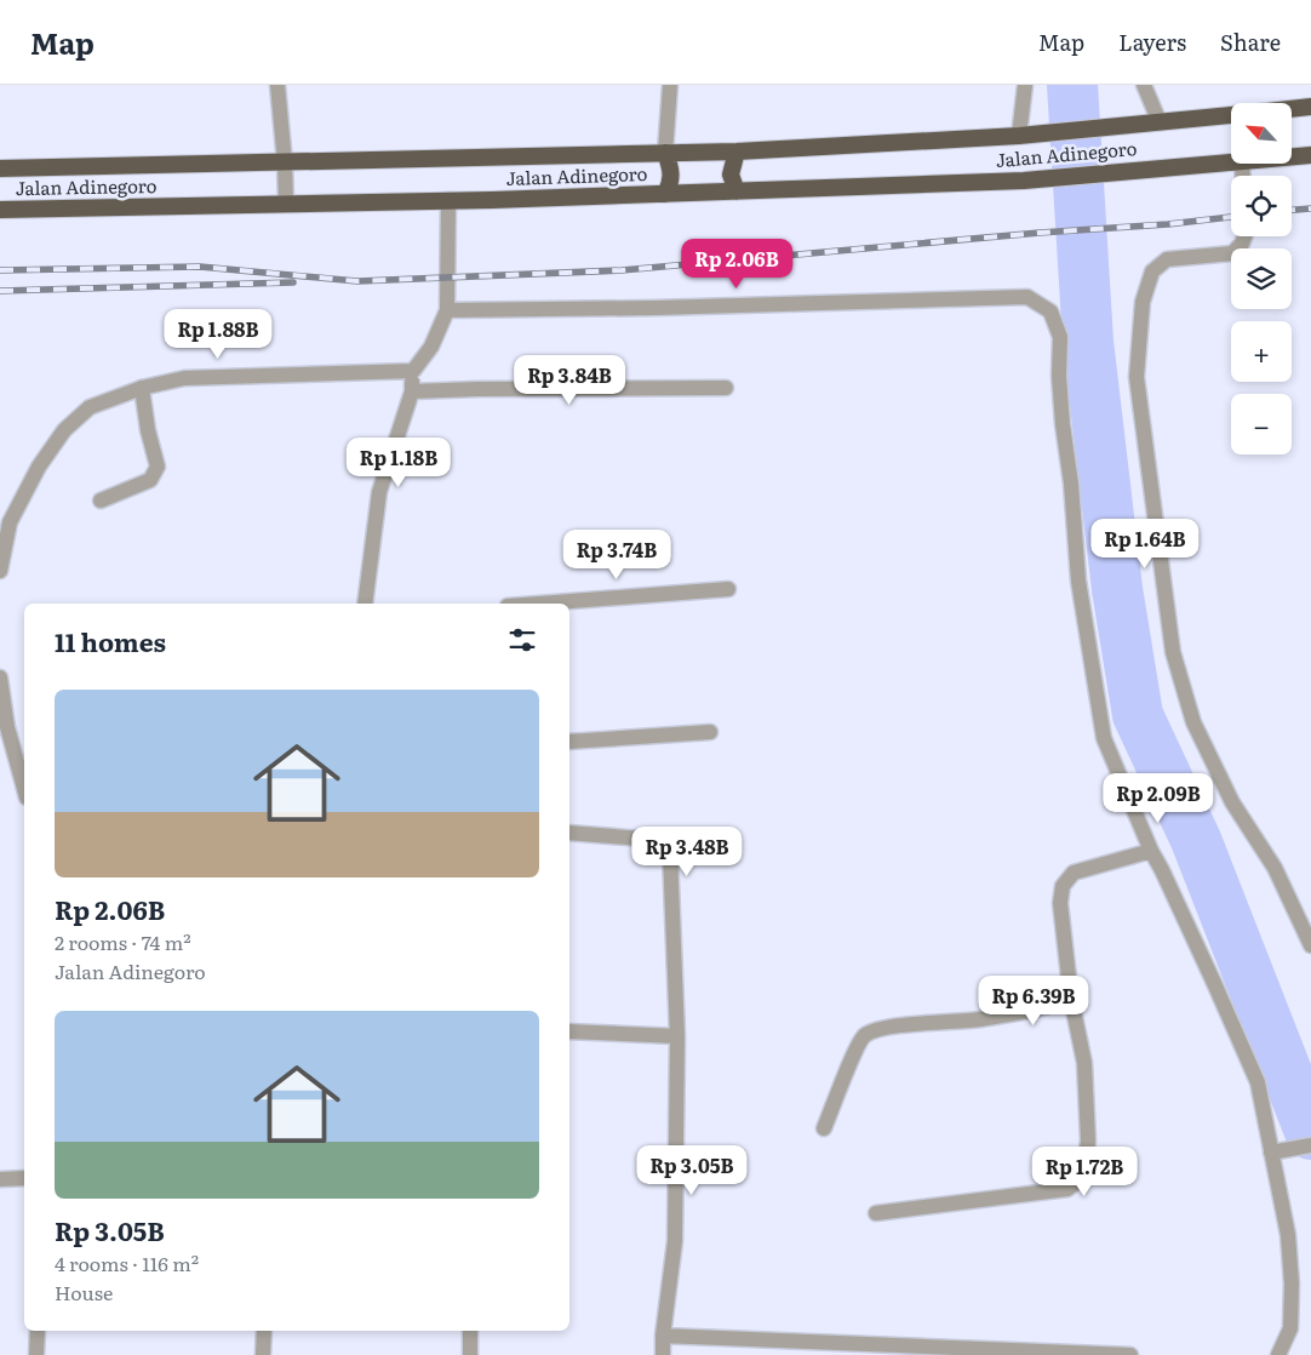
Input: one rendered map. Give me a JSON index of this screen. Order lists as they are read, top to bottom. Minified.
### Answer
{"streets":{"highway":["Jalan Adinegoro"]},"north":"top left","page":{"header":"Map","nav":["Map","Layers","Share"],"map_buttons":["+","−"],"price":["Rp 2.06B","Rp 1.88B","Rp 3.84B","Rp 1.18B","Rp 1.64B","Rp 3.74B","Rp 2.09B","Rp 3.48B","Rp 6.39B","Rp 3.05B","Rp 1.72B"],"heading":"11 homes","list":[{"name":"Rp 2.06B","note":"2 rooms · 74 m² · Jalan Adinegoro"},{"name":"Rp 3.05B","note":"4 rooms · 116 m² · House"}]}}
